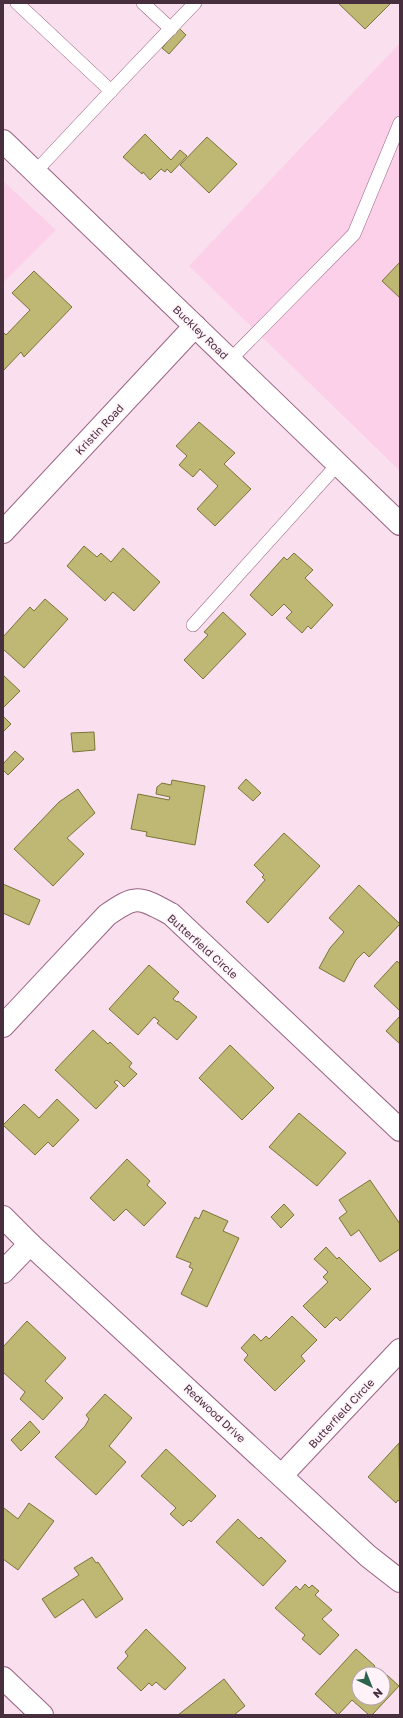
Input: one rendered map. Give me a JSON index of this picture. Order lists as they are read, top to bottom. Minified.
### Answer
{"streets":{"street":["Buckley Road","Kristin Road","Butterfield Circle","Redwood Drive"]},"crossings":[["Buckley Road","Kristin Road"],["Butterfield Circle","Redwood Drive"]],"north":"bottom right"}
